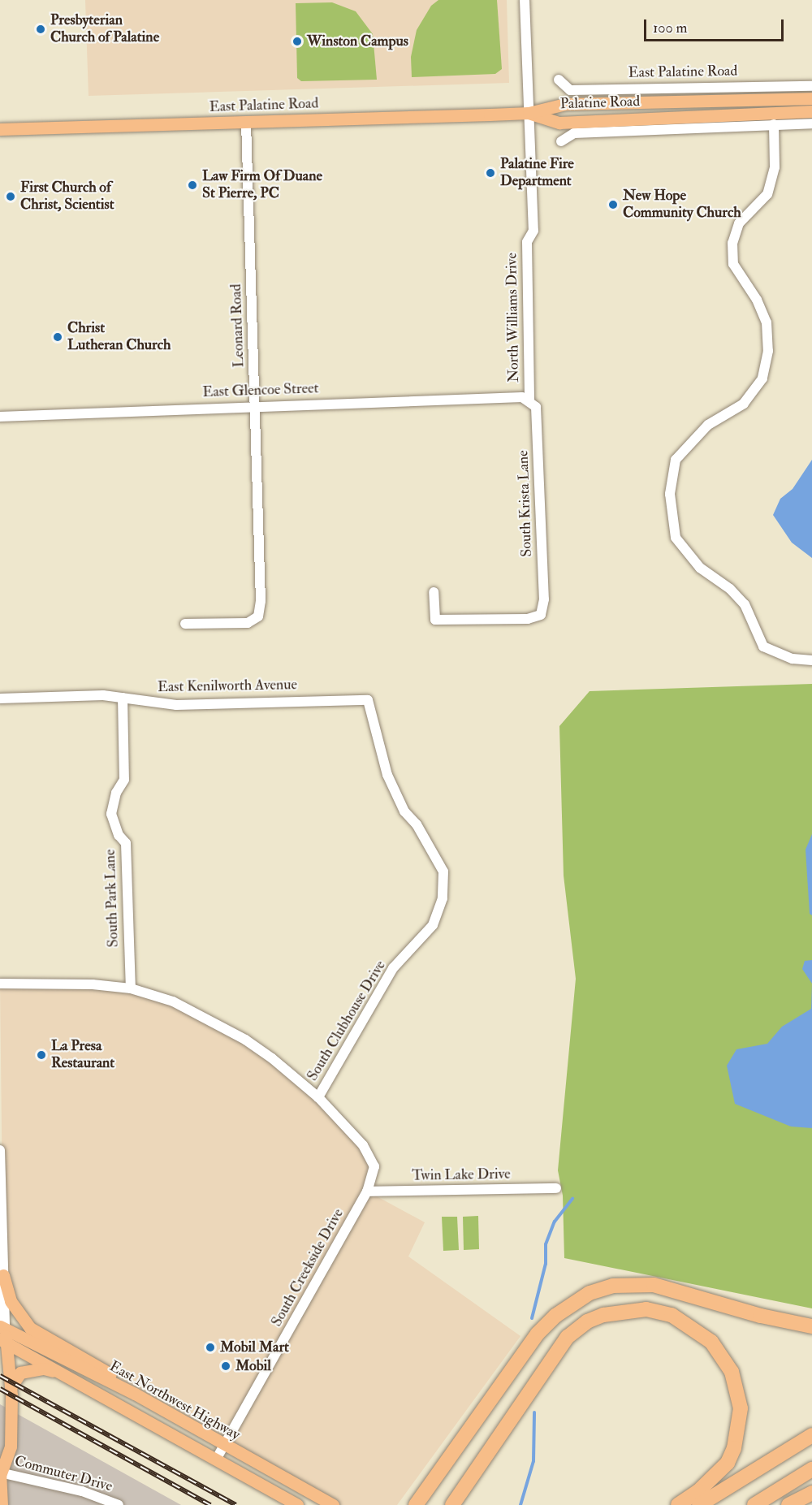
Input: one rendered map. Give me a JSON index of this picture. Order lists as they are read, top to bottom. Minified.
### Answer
{"streets":{"main road":["East Palatine Road","Palatine Road","East Northwest Highway"],"street":["North Williams Drive","Leonard Road","East Glencoe Street","South Krista Lane","East Kenilworth Avenue","South Park Lane","South Clubhouse Drive","Twin Lake Drive","South Creekside Drive","Commuter Drive"]},"crossings":[["East Palatine Road","Palatine Road"],["East Palatine Road","North Williams Drive"],["East Palatine Road","Leonard Road"],["Palatine Road","North Williams Drive"],["North Williams Drive","East Glencoe Street"],["North Williams Drive","South Krista Lane"],["Leonard Road","East Glencoe Street"],["East Glencoe Street","South Krista Lane"],["East Kenilworth Avenue","South Park Lane"],["East Kenilworth Avenue","South Clubhouse Drive"],["South Park Lane","South Creekside Drive"],["South Clubhouse Drive","South Creekside Drive"],["Twin Lake Drive","South Creekside Drive"],["South Creekside Drive","East Northwest Highway"]],"places":["Presbyterian Church of Palatine","Winston Campus","Palatine Fire Department","Law Firm Of Duane St Pierre, PC","First Church of Christ, Scientist","New Hope Community Church","Christ Lutheran Church","La Presa Restaurant","Mobil Mart","Mobil"],"scale_bar":"100 m"}
